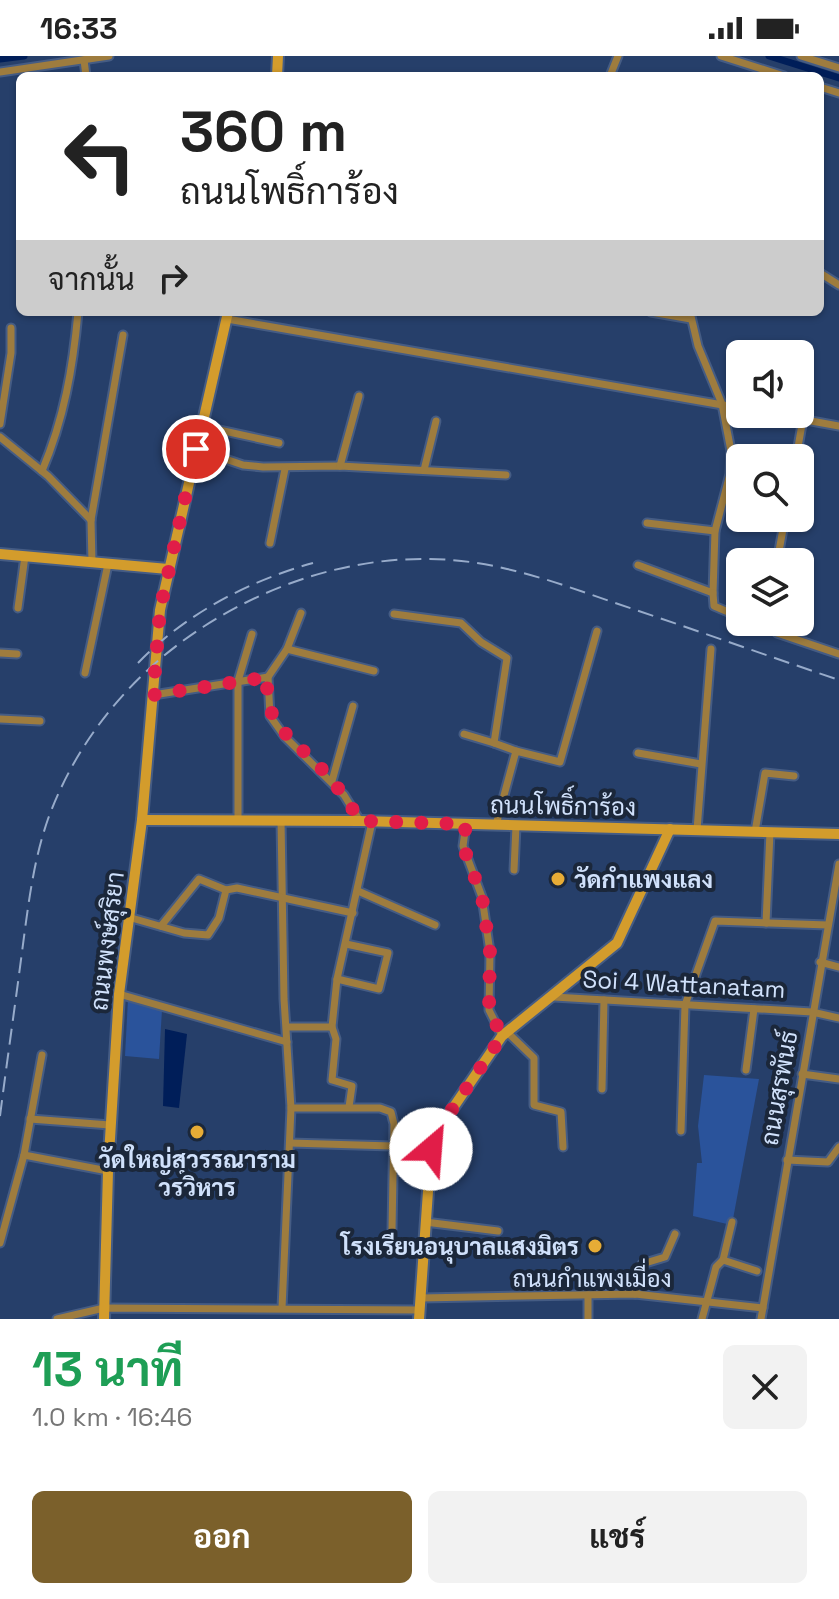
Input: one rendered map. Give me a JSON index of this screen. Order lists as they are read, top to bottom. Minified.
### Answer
{"streets":{"street":["ถนนโพธิ์การ้อง","ถนนพงษ์สุริยา","Soi 4 Wattanatam","ถนนสุรพันธ์","ถนนกำแพงเมี่อง"]},"crossings":[["ถนนโพธิ์การ้อง","ถนนพงษ์สุริยา"],["Soi 4 Wattanatam","ถนนสุรพันธ์"],["ถนนสุรพันธ์","ถนนกำแพงเมี่อง"]],"places":["วัดกำแพงแลง","วัดใหญ่สุวรรณาราม วรวิหาร","โรงเรียนอนุบาลแสงมิตร"],"page":{"status":"16:33","turn":["360 m","ถนนโพธิ์การ้อง"],"then":"จากนั้น","heading":["13 นาที","1.0 km · 16:46"],"buttons":["ออก","แชร์"]}}
